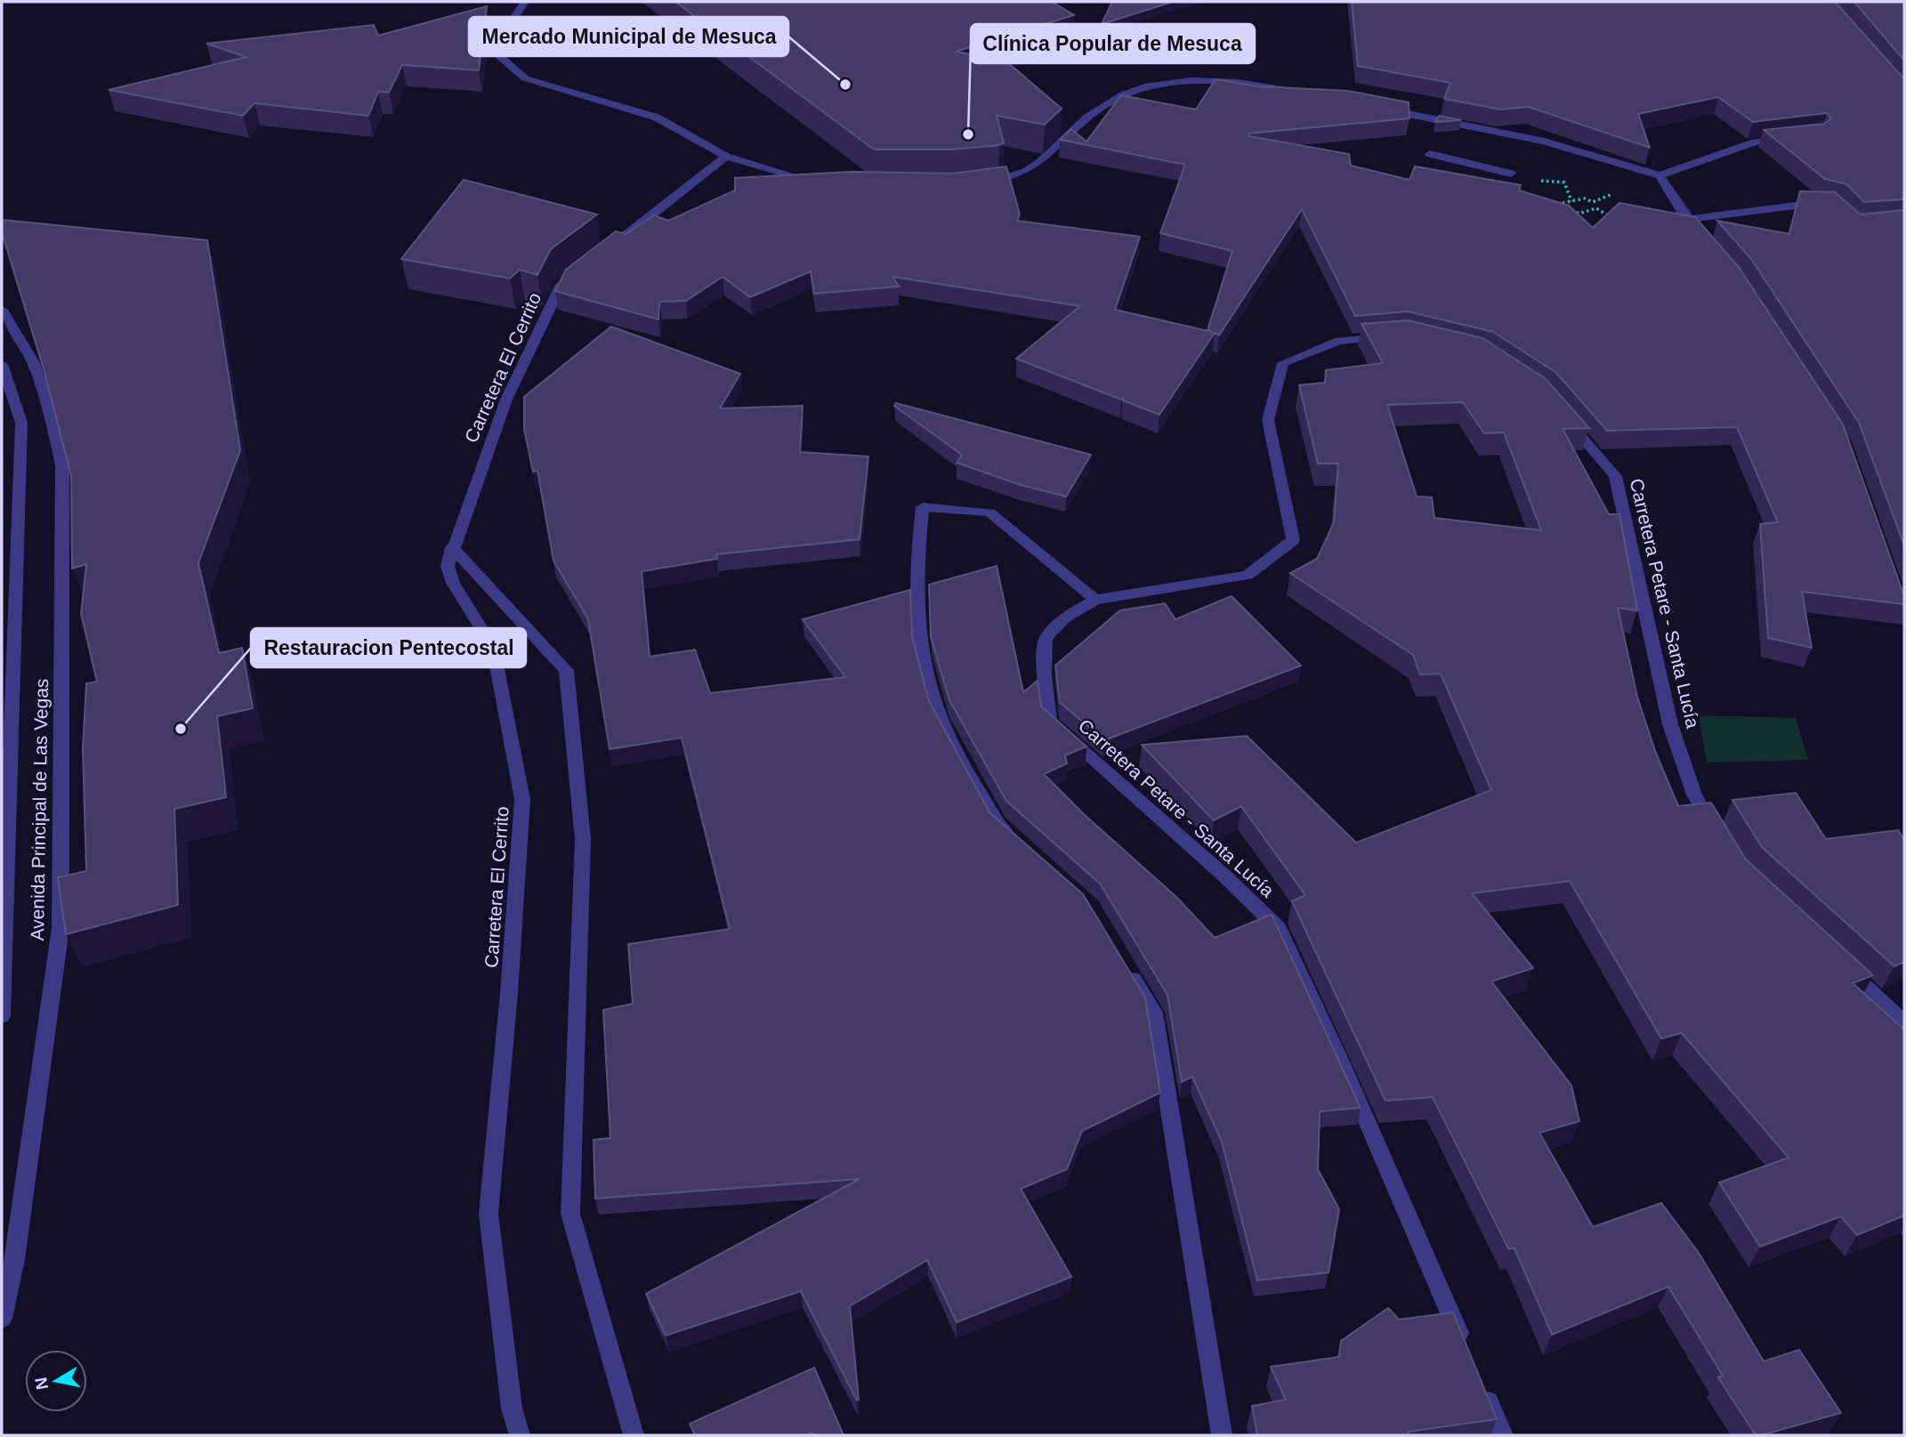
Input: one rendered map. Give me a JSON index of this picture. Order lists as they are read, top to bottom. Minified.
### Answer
{"streets":{"street":["Carretera El Cerrito","Carretera Petare - Santa Lucía","Avenida Principal de Las Vegas"]},"places":["Mercado Municipal de Mesuca","Clínica Popular de Mesuca","Restauracion Pentecostal"],"north":"left"}
